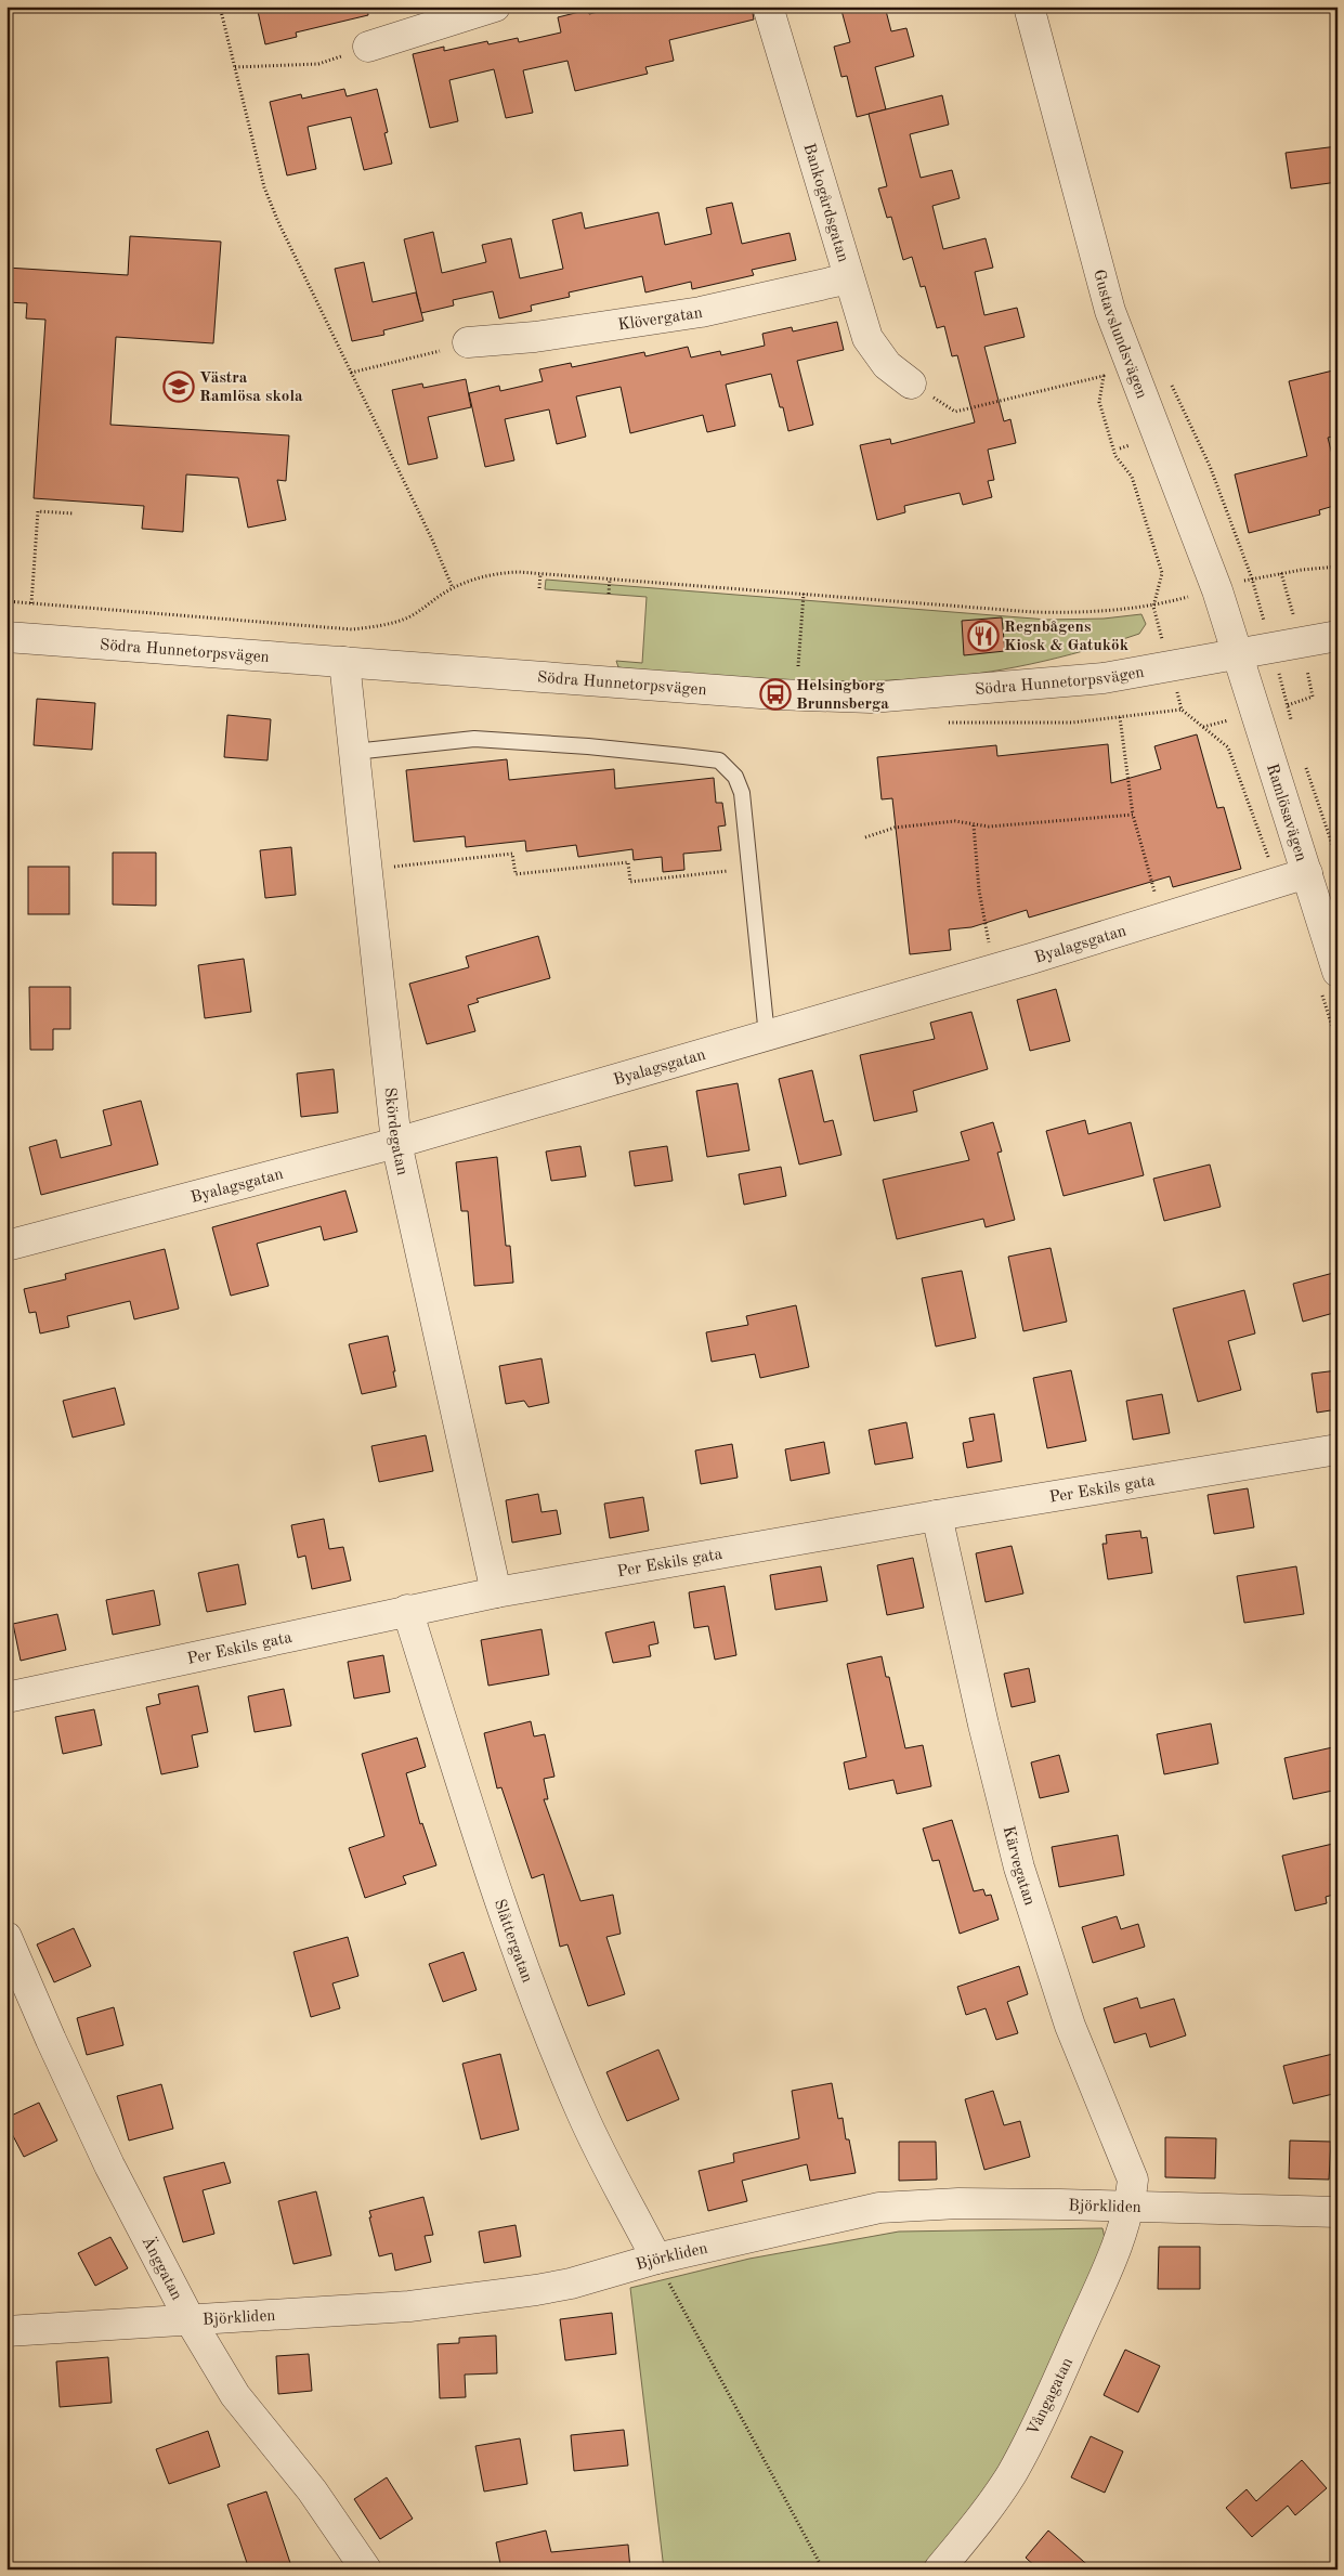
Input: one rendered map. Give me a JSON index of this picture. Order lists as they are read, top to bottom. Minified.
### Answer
{"streets":{"street":["Bankogårdsgatan","Klövergatan","Gustavslundsvägen","Södra Hunnetorpsvägen","Ramlösavägen","Byalagsgatan","Skördegatan","Per Eskils gata","Kärvegatan","Slåttergatan","Björkliden","Änggatan","Vångagatan"]},"crossings":[["Bankogårdsgatan","Klövergatan"],["Gustavslundsvägen","Södra Hunnetorpsvägen"],["Gustavslundsvägen","Ramlösavägen"],["Södra Hunnetorpsvägen","Ramlösavägen"],["Södra Hunnetorpsvägen","Skördegatan"],["Ramlösavägen","Byalagsgatan"],["Byalagsgatan","Skördegatan"],["Skördegatan","Per Eskils gata"],["Per Eskils gata","Kärvegatan"],["Per Eskils gata","Slåttergatan"],["Kärvegatan","Björkliden"],["Kärvegatan","Vångagatan"],["Slåttergatan","Björkliden"],["Björkliden","Änggatan"],["Björkliden","Vångagatan"]],"places":{"school or university":["Västra Ramlösa skola"],"restaurant":["Regnbågens Kiosk & Gatukök"],"bus stop":["Helsingborg Brunnsberga"]}}
